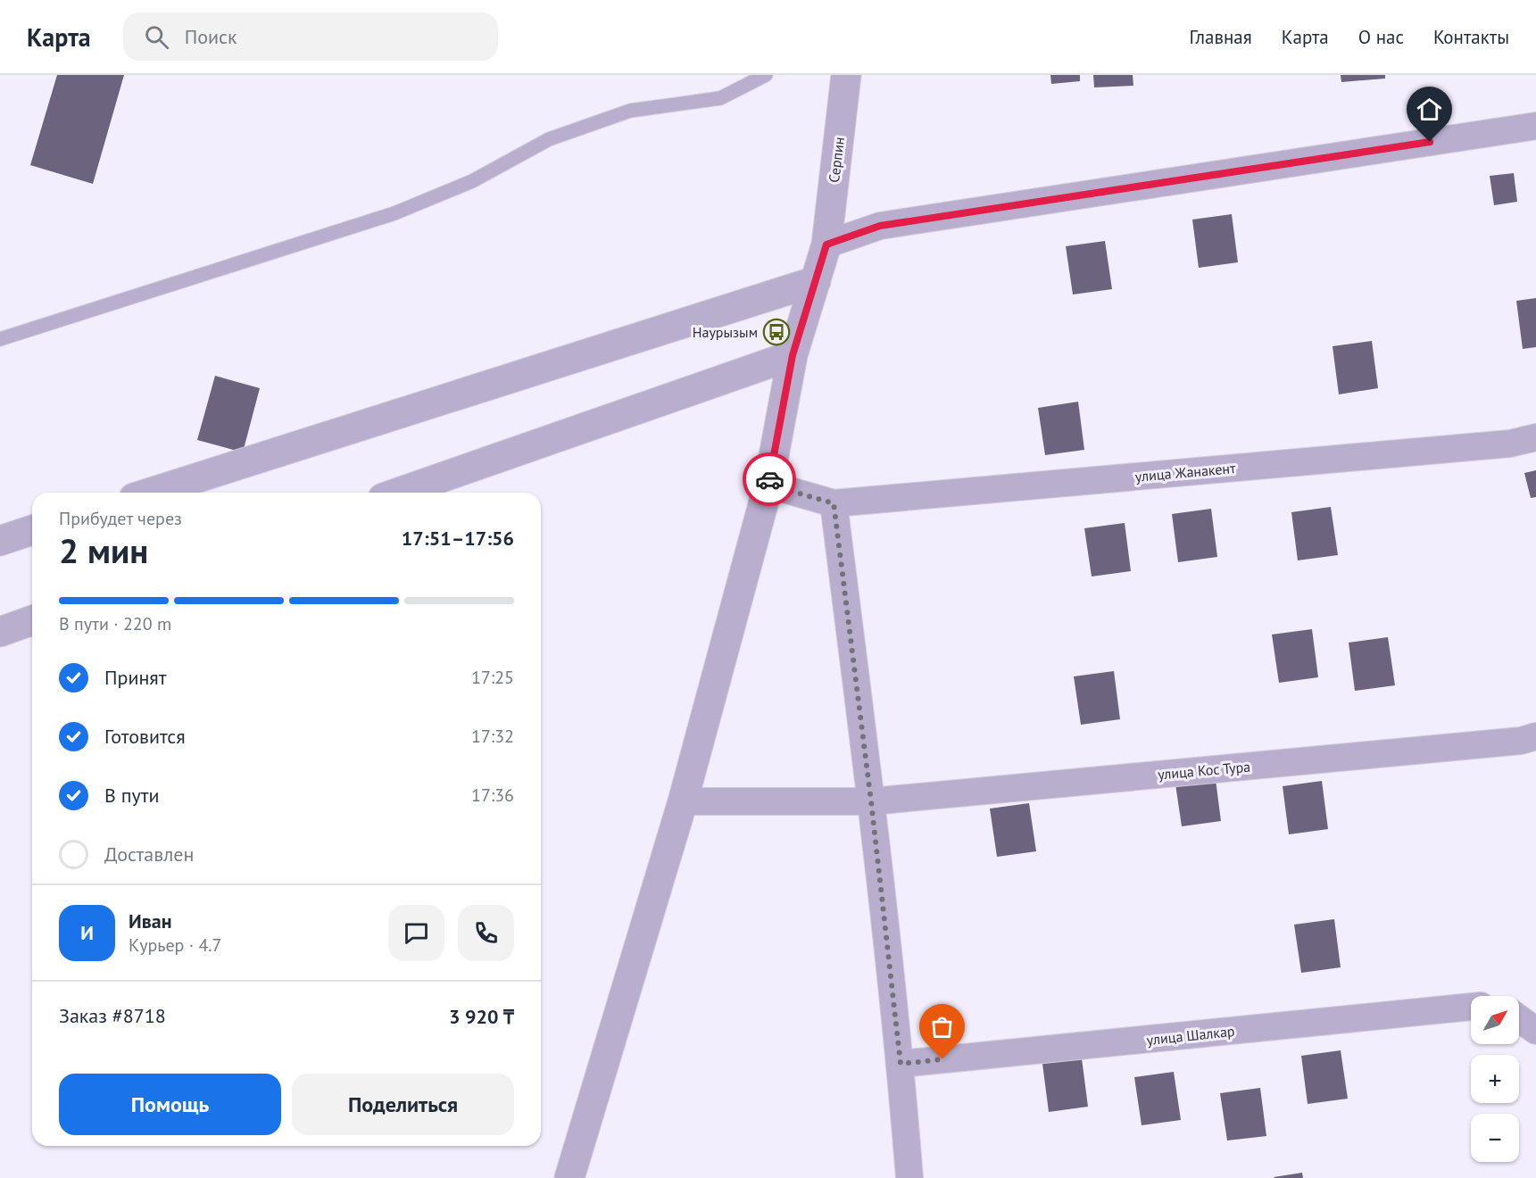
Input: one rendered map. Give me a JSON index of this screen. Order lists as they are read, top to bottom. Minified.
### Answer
{"streets":{"street":["Серпин","улица Жанакент","улица Кос Тура","улица Шалкар"]},"crossings":[["Серпин","улица Кос Тура"]],"places":{"bus stop":["Наурызым"]},"north":"top right","page":{"header":"Карта","search":"Поиск","nav":["Главная","Карта","О нас","Контакты"],"heading":["2 мин","Прибудет через","17:51–17:56"],"panel":["Иван","Курьер · 4.7","Заказ #8718","3 920 ₸"],"bar":"В пути · 220 m","list":[["Принят","17:25"],["Готовится","17:32"],["В пути","17:36"],"Доставлен"],"round":"И","map_buttons":["+","−"],"buttons":["Помощь","Поделиться"]}}
